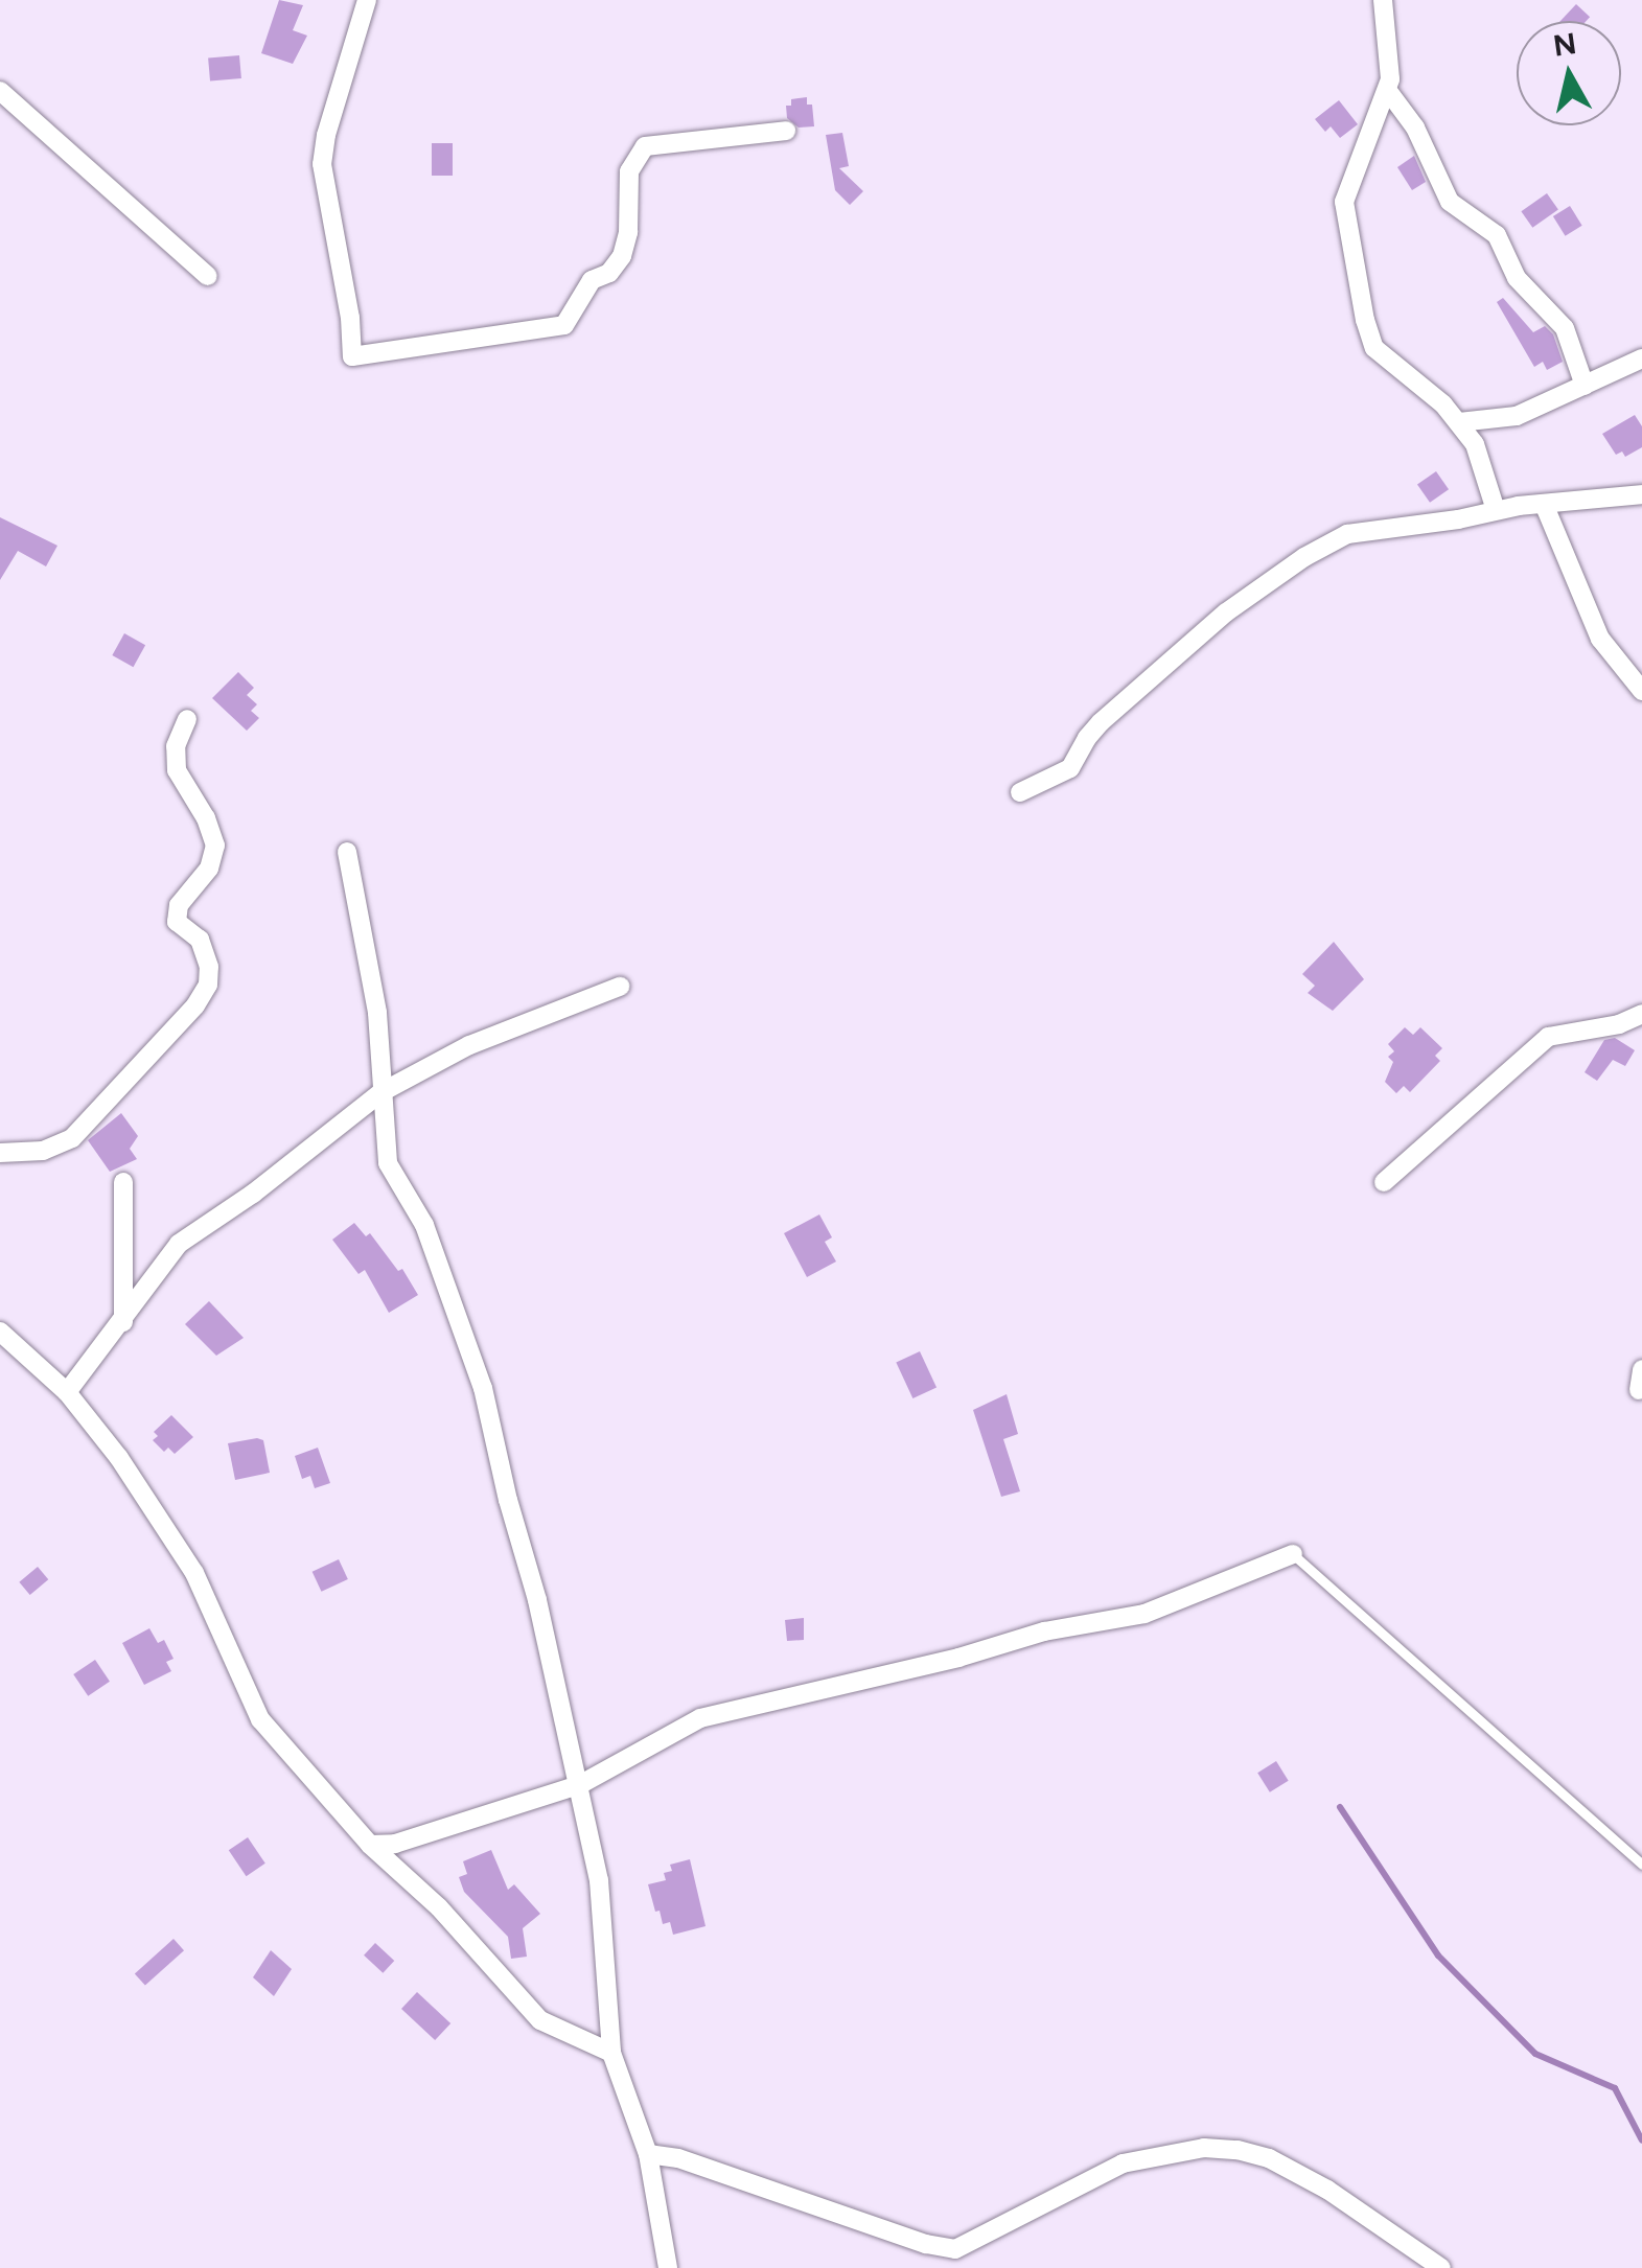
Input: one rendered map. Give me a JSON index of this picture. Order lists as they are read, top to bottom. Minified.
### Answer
{"north":"top"}
